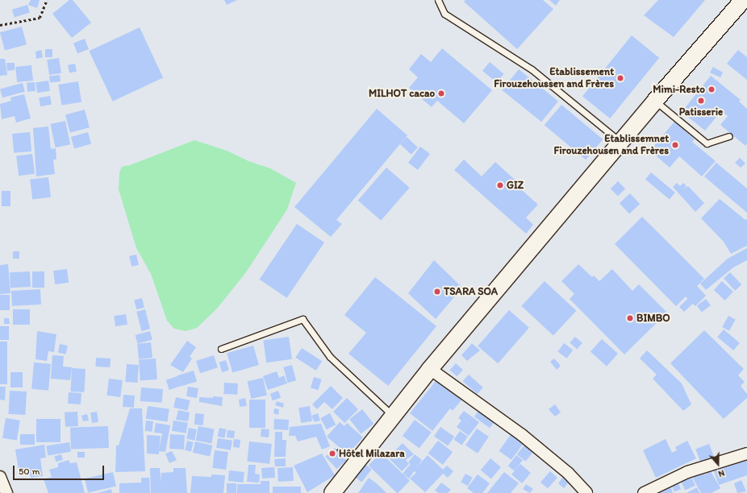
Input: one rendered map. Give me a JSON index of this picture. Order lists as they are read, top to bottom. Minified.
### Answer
{"places":["Etablissement Firouzehoussen and Frères","Mimi-Resto","MILHOT cacao","Patisserie","Etablissemnet Firouzehousen and Frères","GIZ","TSARA SOA","BIMBO","Hôtel Milazara"],"scale_bar":"50 m","north":"bottom"}
